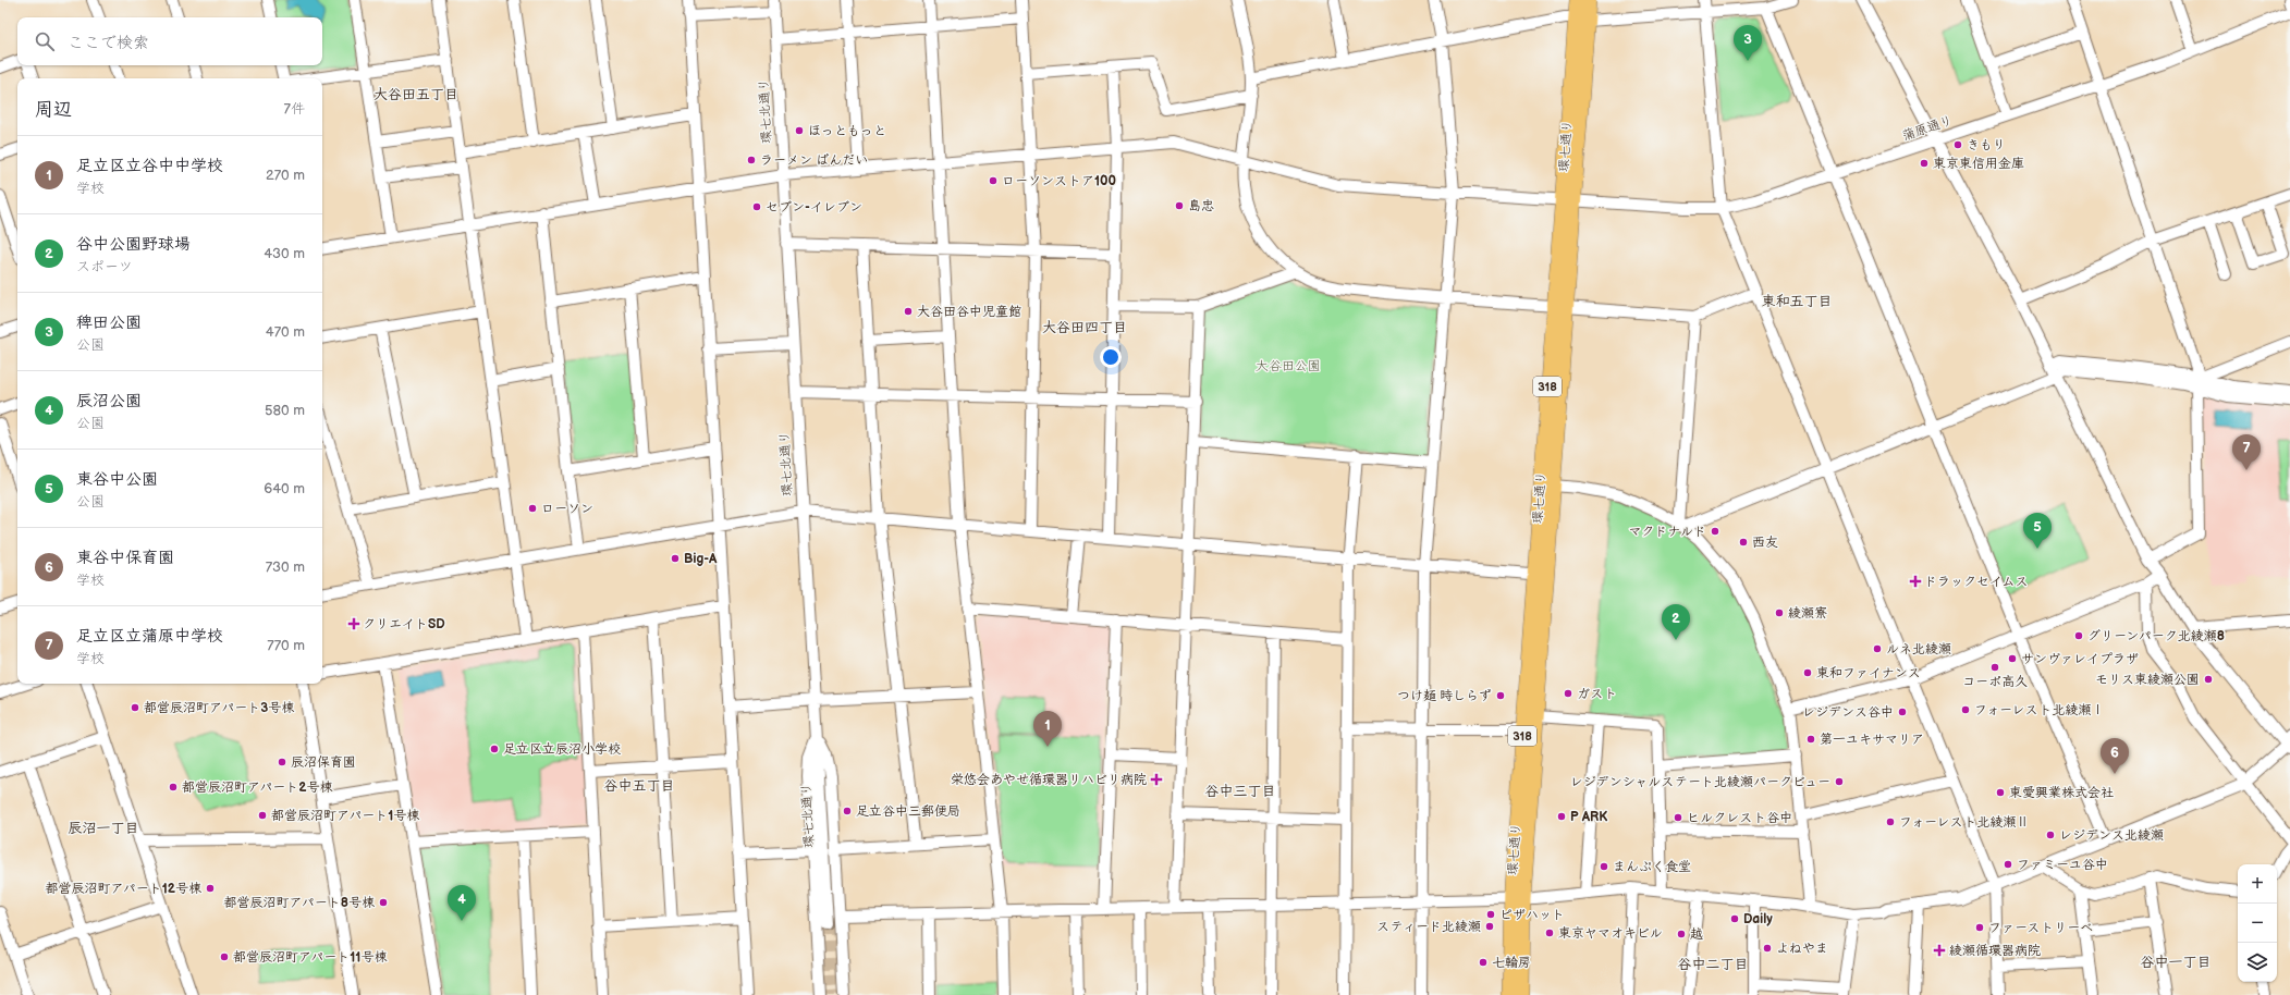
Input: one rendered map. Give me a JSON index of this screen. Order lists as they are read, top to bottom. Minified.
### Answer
{"streets":{"main road":["環七通り","318"],"street":["環七北通り","蒲原通り"]},"crossings":[["環七北通り","蒲原通り"],["蒲原通り","環七通り"]],"districts":["大谷田五丁目","東和五丁目","大谷田四丁目","谷中五丁目","谷中三丁目","辰沼一丁目","谷中一丁目","谷中二丁目"],"parks":["大谷田公園"],"places":{"other":["ほっともっと","きもり","ラーメン ばんだい","東京東信用金庫","ローソンストア100","島忠","セブン-イレブン","大谷田谷中児童館","ローソン","マクドナルド","西友","Big-A","綾瀬寮","グリーンパーク北綾瀬8","ルネ北綾瀬","サンヴァレイプラザ","コーポ高久","東和ファイナンス","モリス東綾瀬公園","ガスト","つけ麺 時しらず","都営辰沼町アパート3号棟","フォーレスト北綾瀬Ⅰ","レジデンス谷中","第一ユキサマリア","足立区立辰沼小学校","辰沼保育園","レジデンシャルステート北綾瀬パークビュー","都営辰沼町アパート2号棟","東愛興業株式会社","足立谷中三郵便局","都営辰沼町アパート1号棟","P ARK","ヒルクレスト谷中","フォーレスト北綾瀬Ⅱ","レジデンス北綾瀬","ファミーユ谷中","まんぷく食堂","都営辰沼町アパート12号棟","都営辰沼町アパート8号棟","ピザハット","Daily","スティード北綾瀬","ファーストリーベ","東京ヤマオキビル","越","よねやま","都営辰沼町アパート11号棟","七輪房"],"health":["ドラックセイムス","クリエイトSD","栄悠会あやせ循環器リハビリ病院","綾瀬循環器病院"]},"page":{"search":"ここで検索","pins":["3","7","5","2","1","6","4"],"heading":["周辺","7件"],"list":[{"mark":"1","name":"足立区立谷中中学校","note":"学校","value":"270 m"},{"mark":"2","name":"谷中公園野球場","note":"スポーツ","value":"430 m"},{"mark":"3","name":"稗田公園","note":"公園","value":"470 m"},{"mark":"4","name":"辰沼公園","note":"公園","value":"580 m"},{"mark":"5","name":"東谷中公園","note":"公園","value":"640 m"},{"mark":"6","name":"東谷中保育園","note":"学校","value":"730 m"},{"mark":"7","name":"足立区立蒲原中学校","note":"学校","value":"770 m"}],"map_buttons":["+","−"]}}
